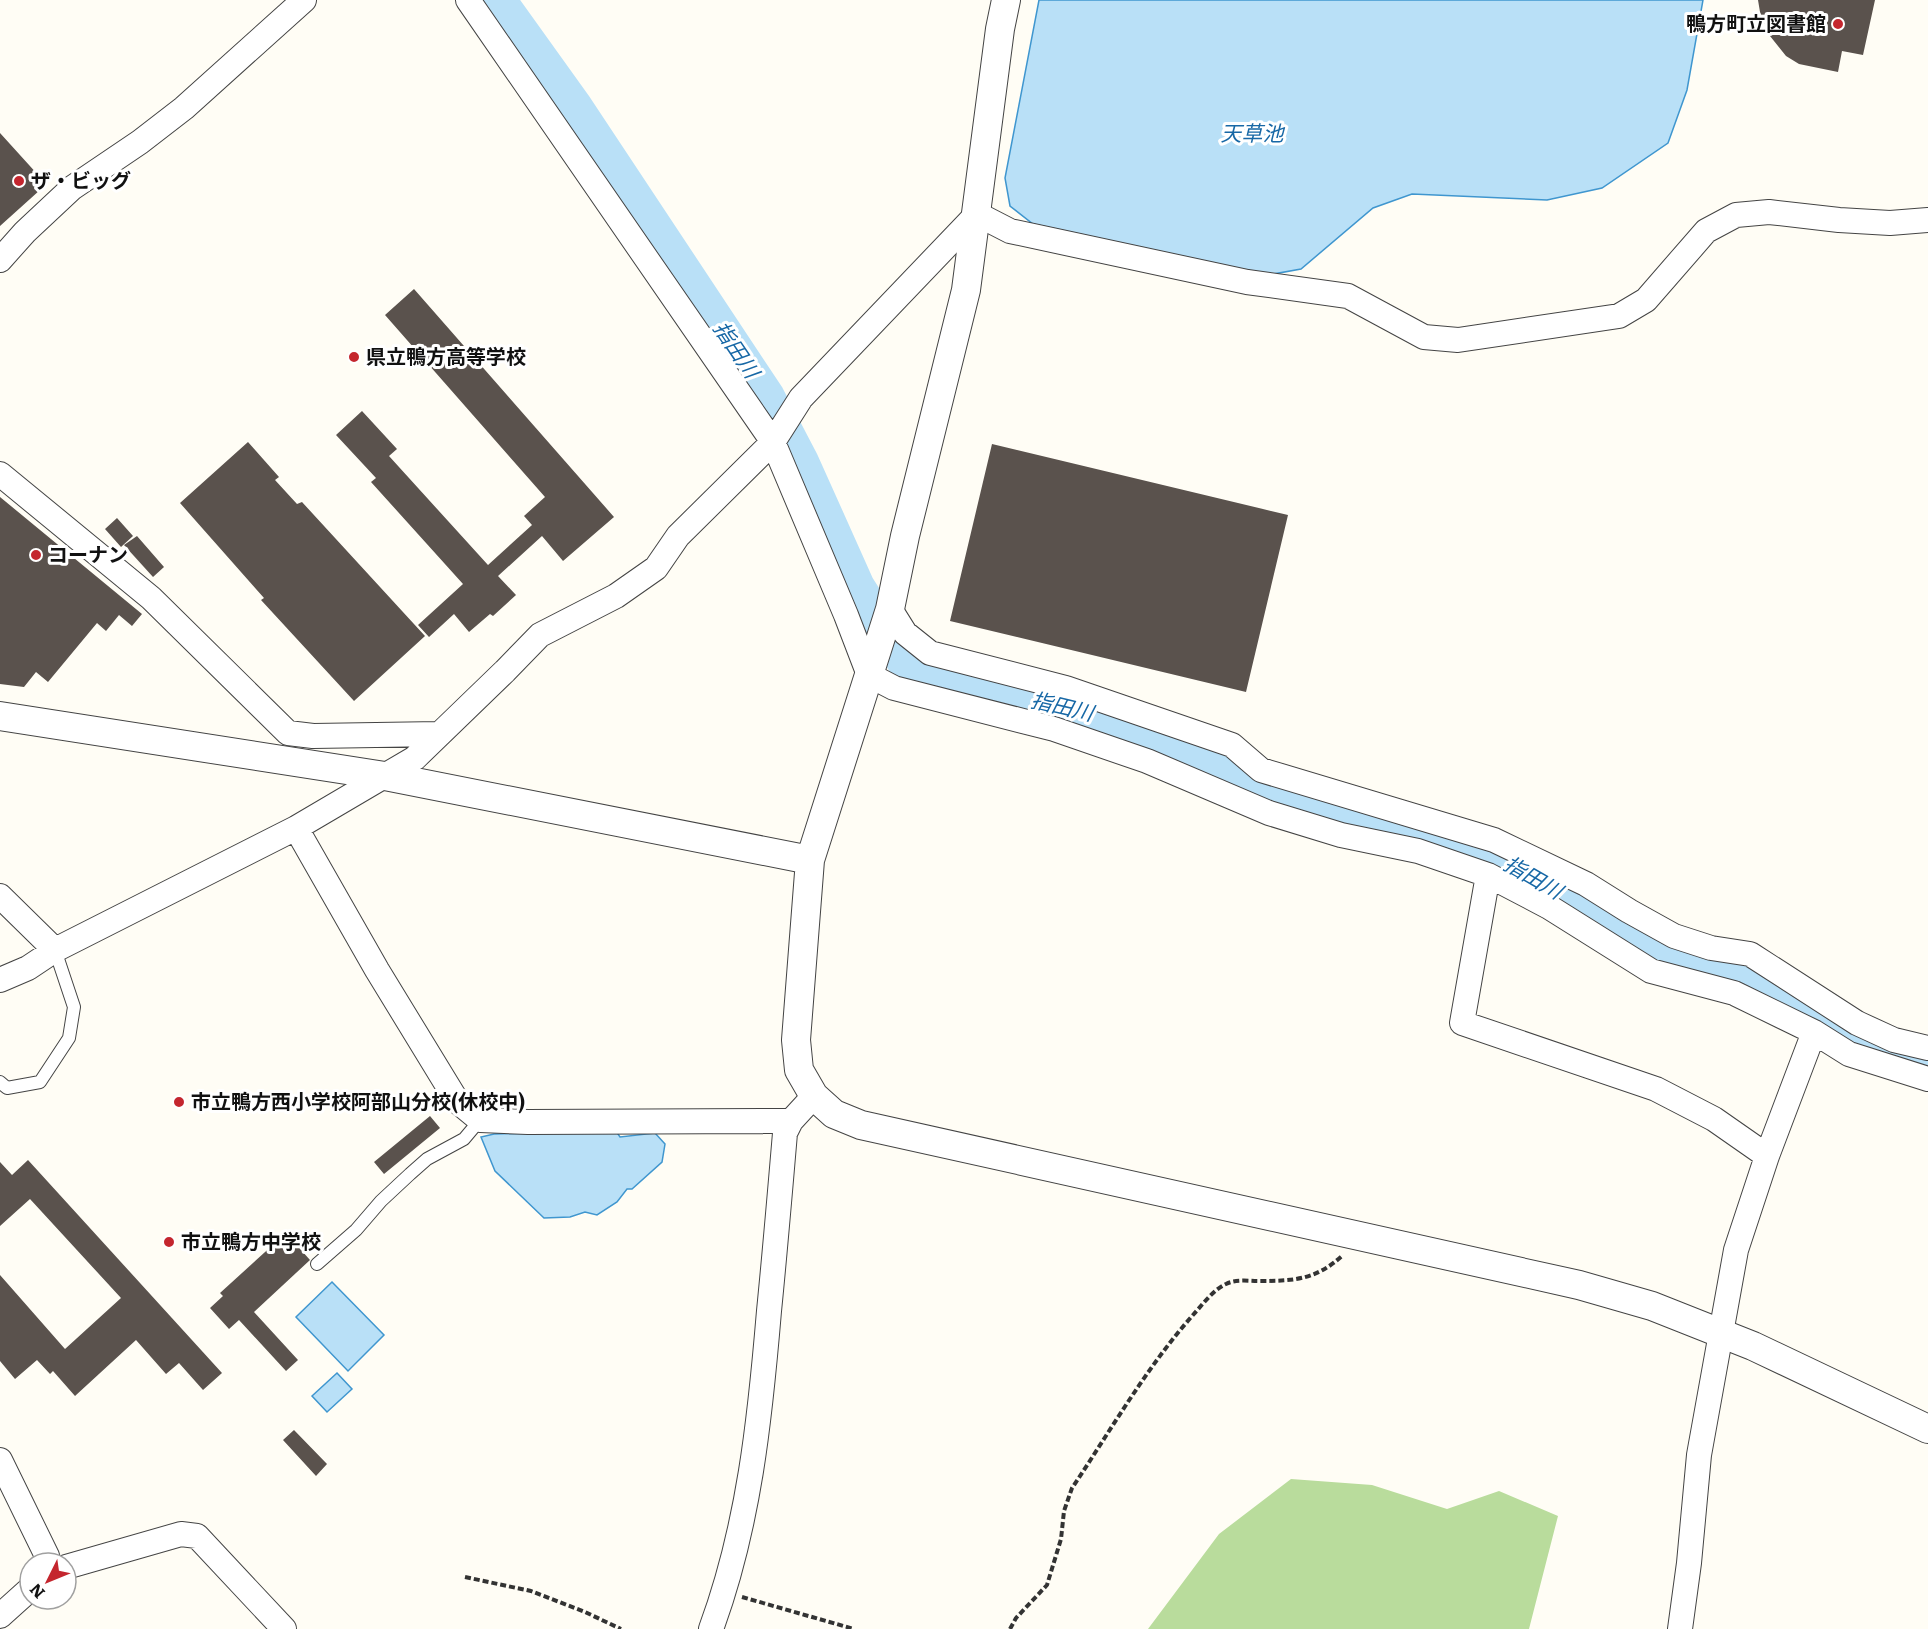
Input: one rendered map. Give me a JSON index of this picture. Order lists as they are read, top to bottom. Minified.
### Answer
{"water":["天草池","指田川"],"places":["鴨方町立図書館","ザ・ビッグ","県立鴨方高等学校","コーナン","市立鴨方西小学校阿部山分校(休校中)","市立鴨方中学校"],"north":"bottom left"}
